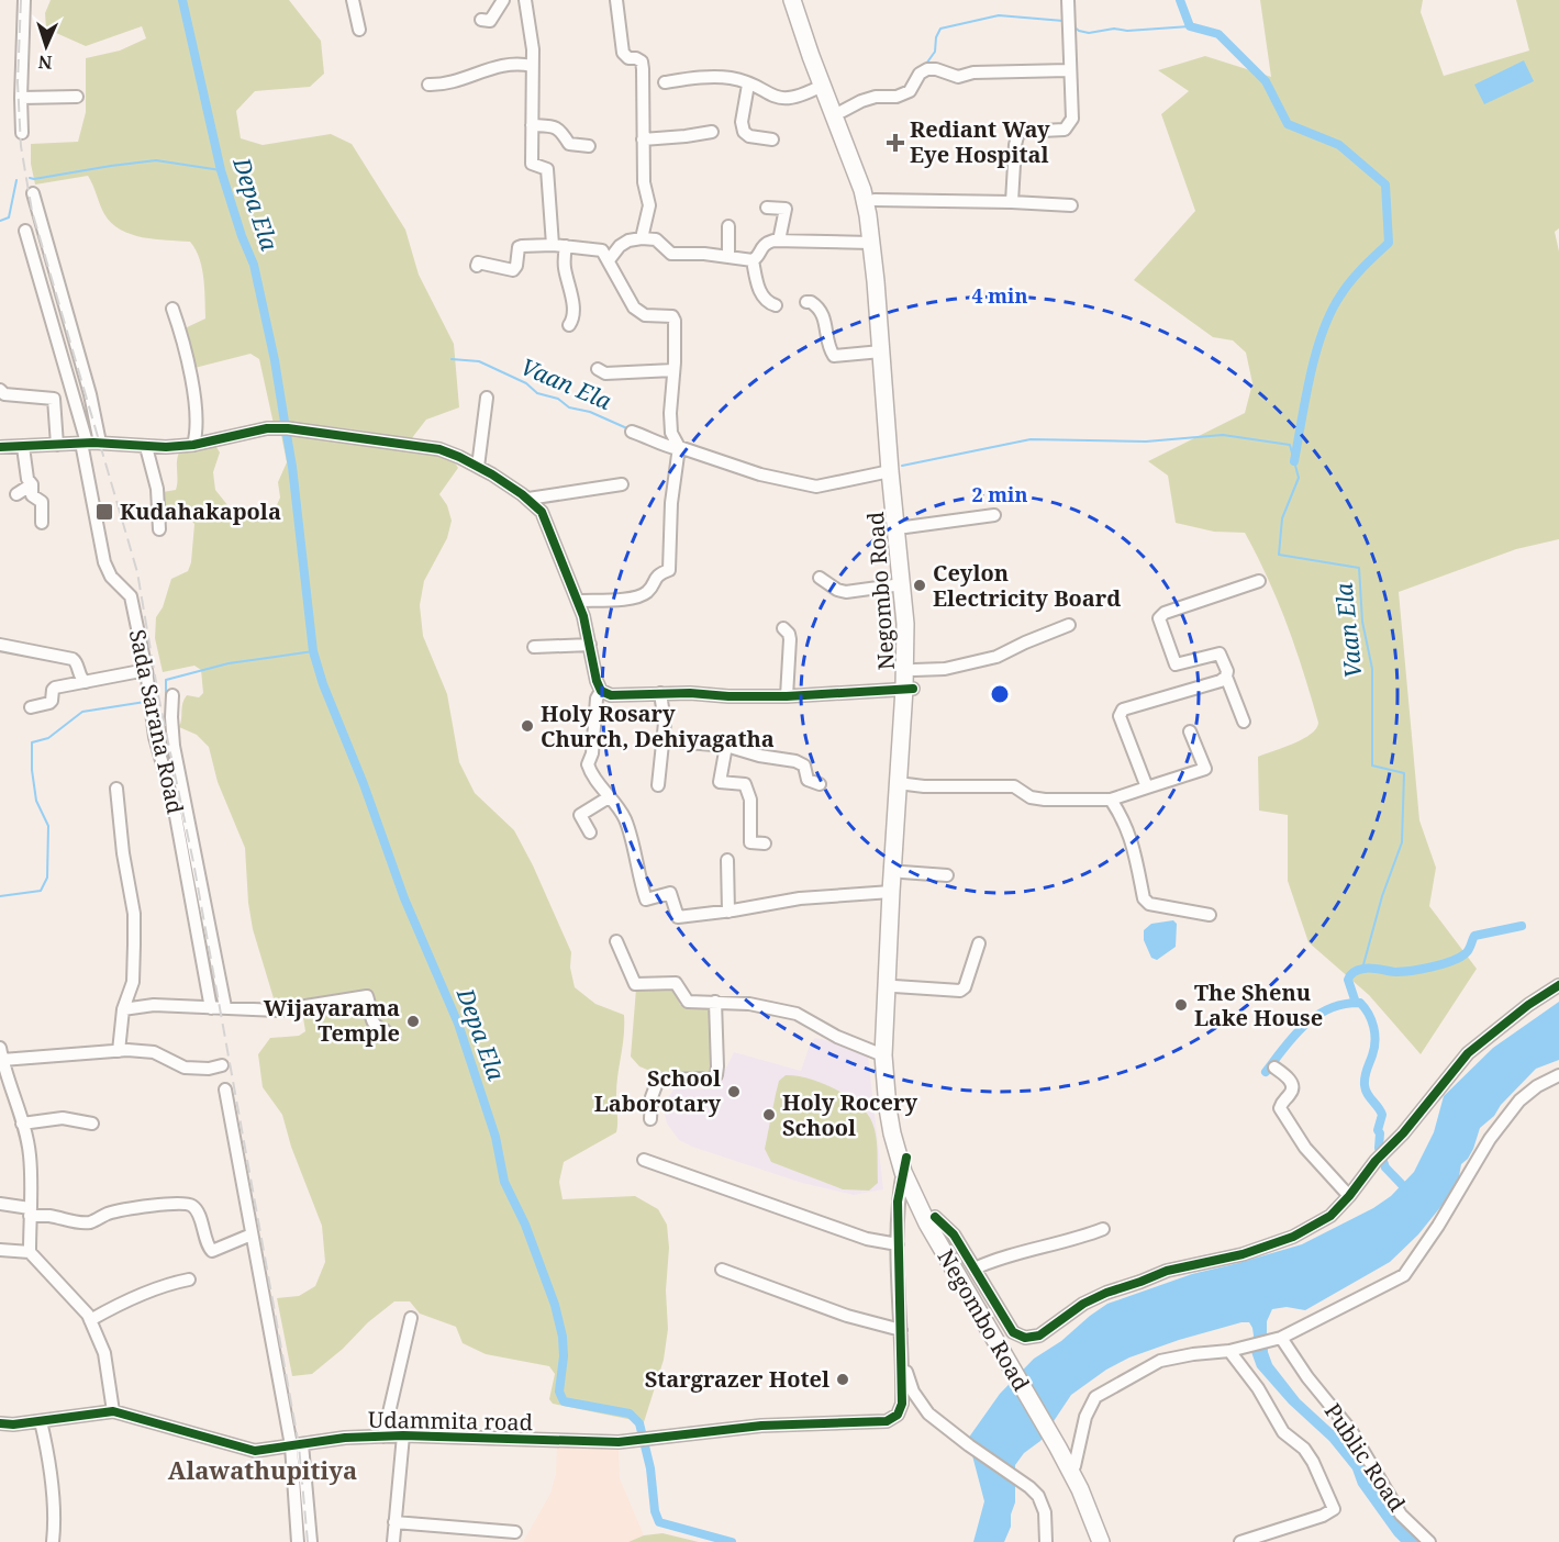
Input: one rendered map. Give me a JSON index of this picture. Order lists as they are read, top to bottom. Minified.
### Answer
{"streets":{"highway":["Negombo Road"],"street":["Sada Sarana Road","Udammita road","Public Road"]},"districts":["Alawathupitiya"],"water":["Depa Ela","Vaan Ela"],"places":{"health":["Rediant Way Eye Hospital"],"transit":["Kudahakapola"],"other":["Ceylon Electricity Board","Holy Rosary Church, Dehiyagatha","The Shenu Lake House","Wijayarama Temple","School Laborotary","Holy Rocery School","Stargrazer Hotel"]},"north":"bottom","rings":["4 min","2 min"]}
